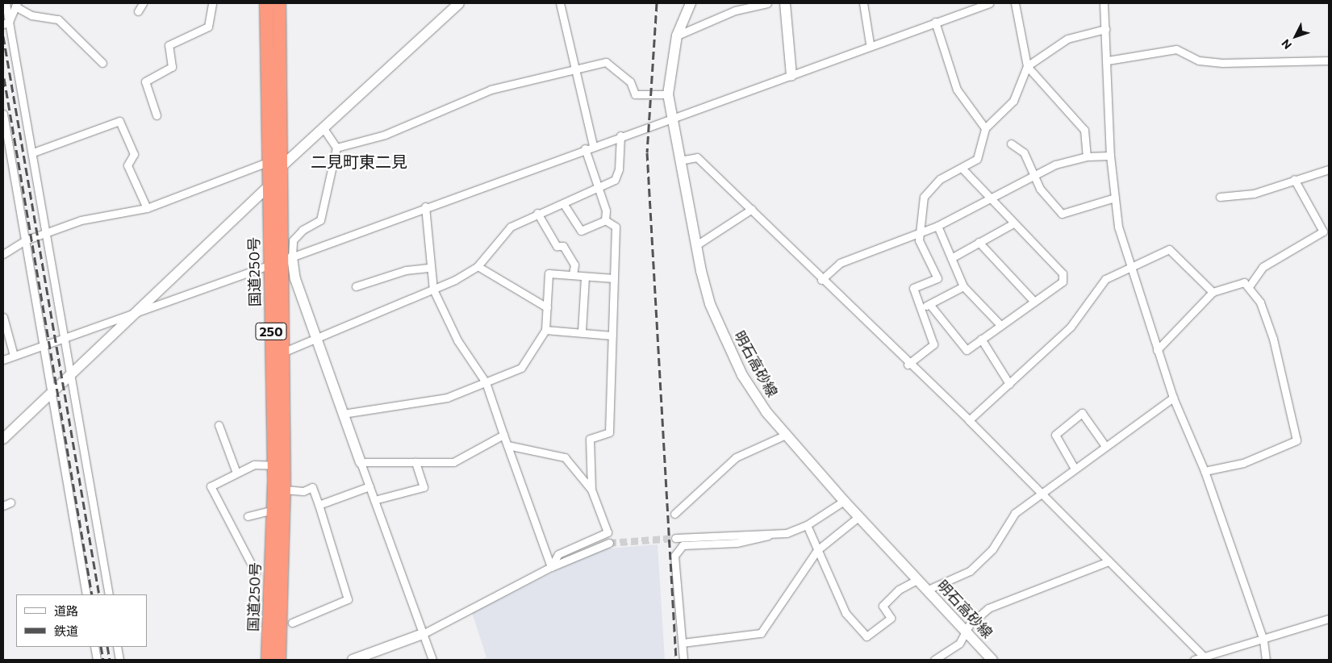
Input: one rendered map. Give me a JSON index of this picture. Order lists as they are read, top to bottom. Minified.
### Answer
{"streets":{"highway":["国道250号","250"],"street":["明石高砂線"]},"districts":["二見町東二見"],"legend":["道路","鉄道"],"north":"bottom left"}
